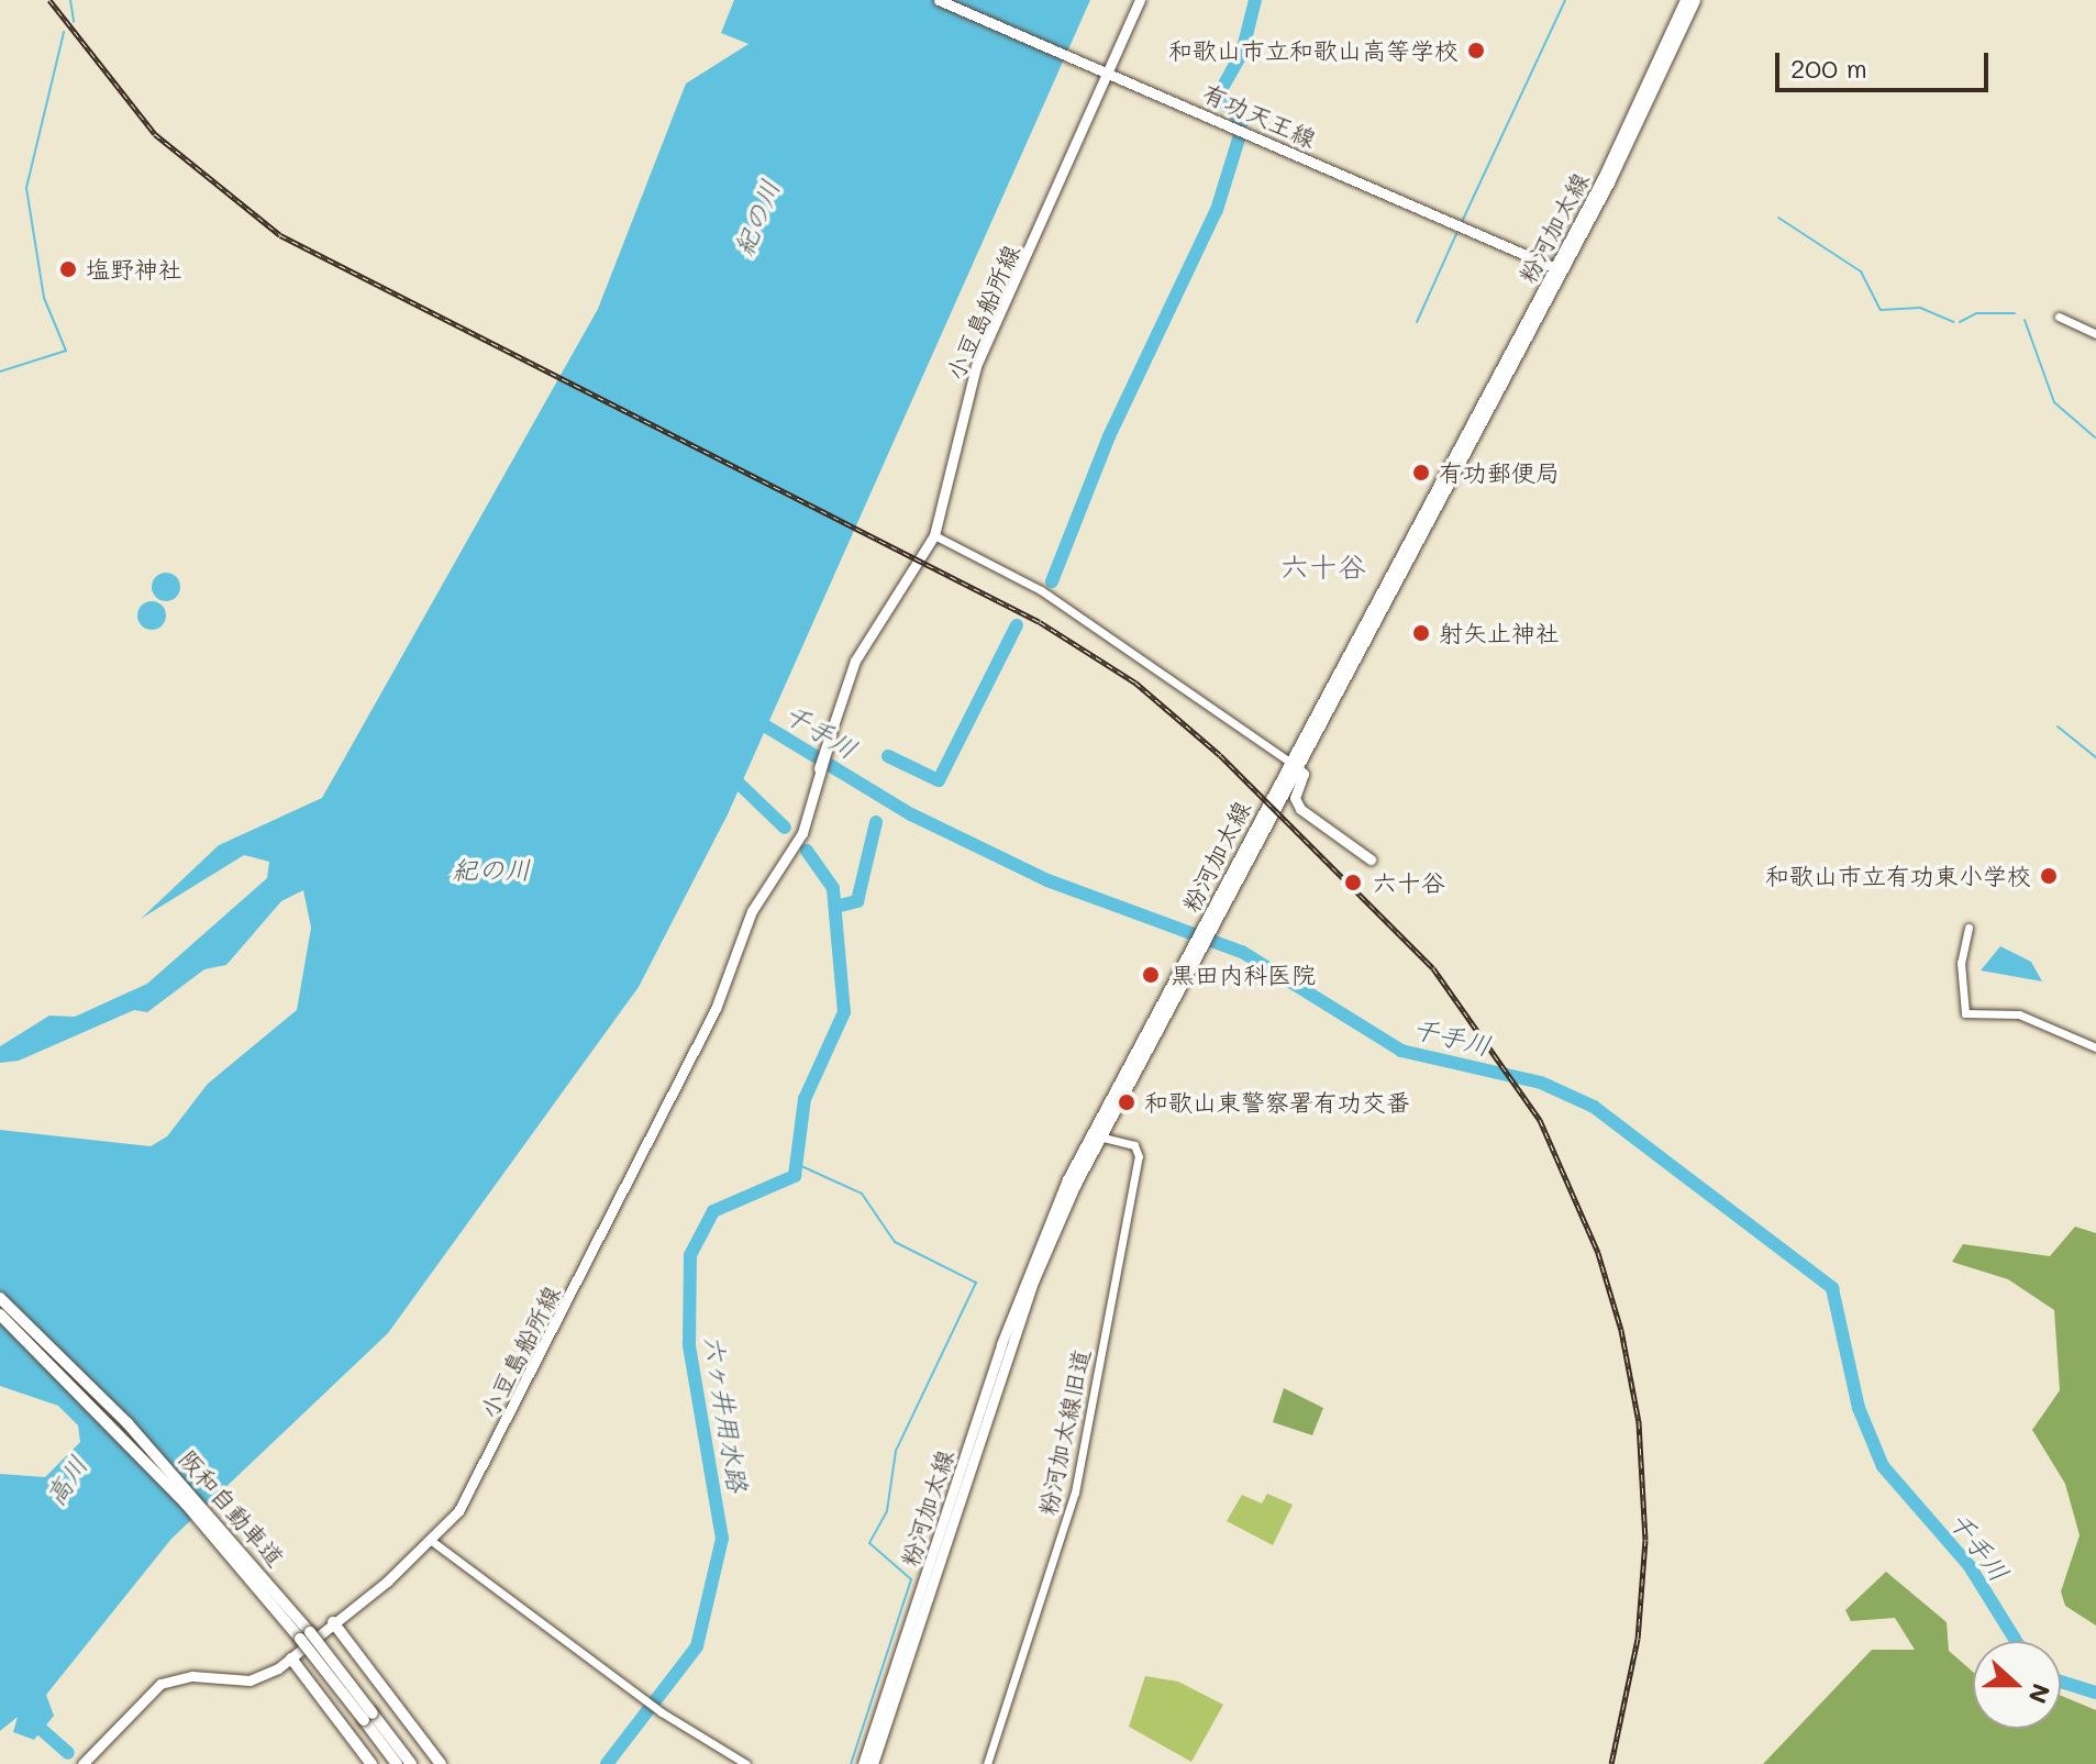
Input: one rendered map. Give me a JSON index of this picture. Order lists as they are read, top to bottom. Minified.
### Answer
{"streets":{"highway":["阪和自動車道"],"main road":["有功天王線","粉河加太線","小豆島船所線"],"street":["粉河加太線旧道"]},"crossings":[["有功天王線","粉河加太線"],["有功天王線","小豆島船所線"],["粉河加太線","粉河加太線旧道"]],"districts":["六十谷"],"water":["紀の川","千手川","六ヶ井用水路","高川"],"places":["和歌山市立和歌山高等学校","塩野神社","有功郵便局","射矢止神社","和歌山市立有功東小学校","六十谷","黒田内科医院","和歌山東警察署有功交番"],"scale_bar":"200 m","north":"right"}
